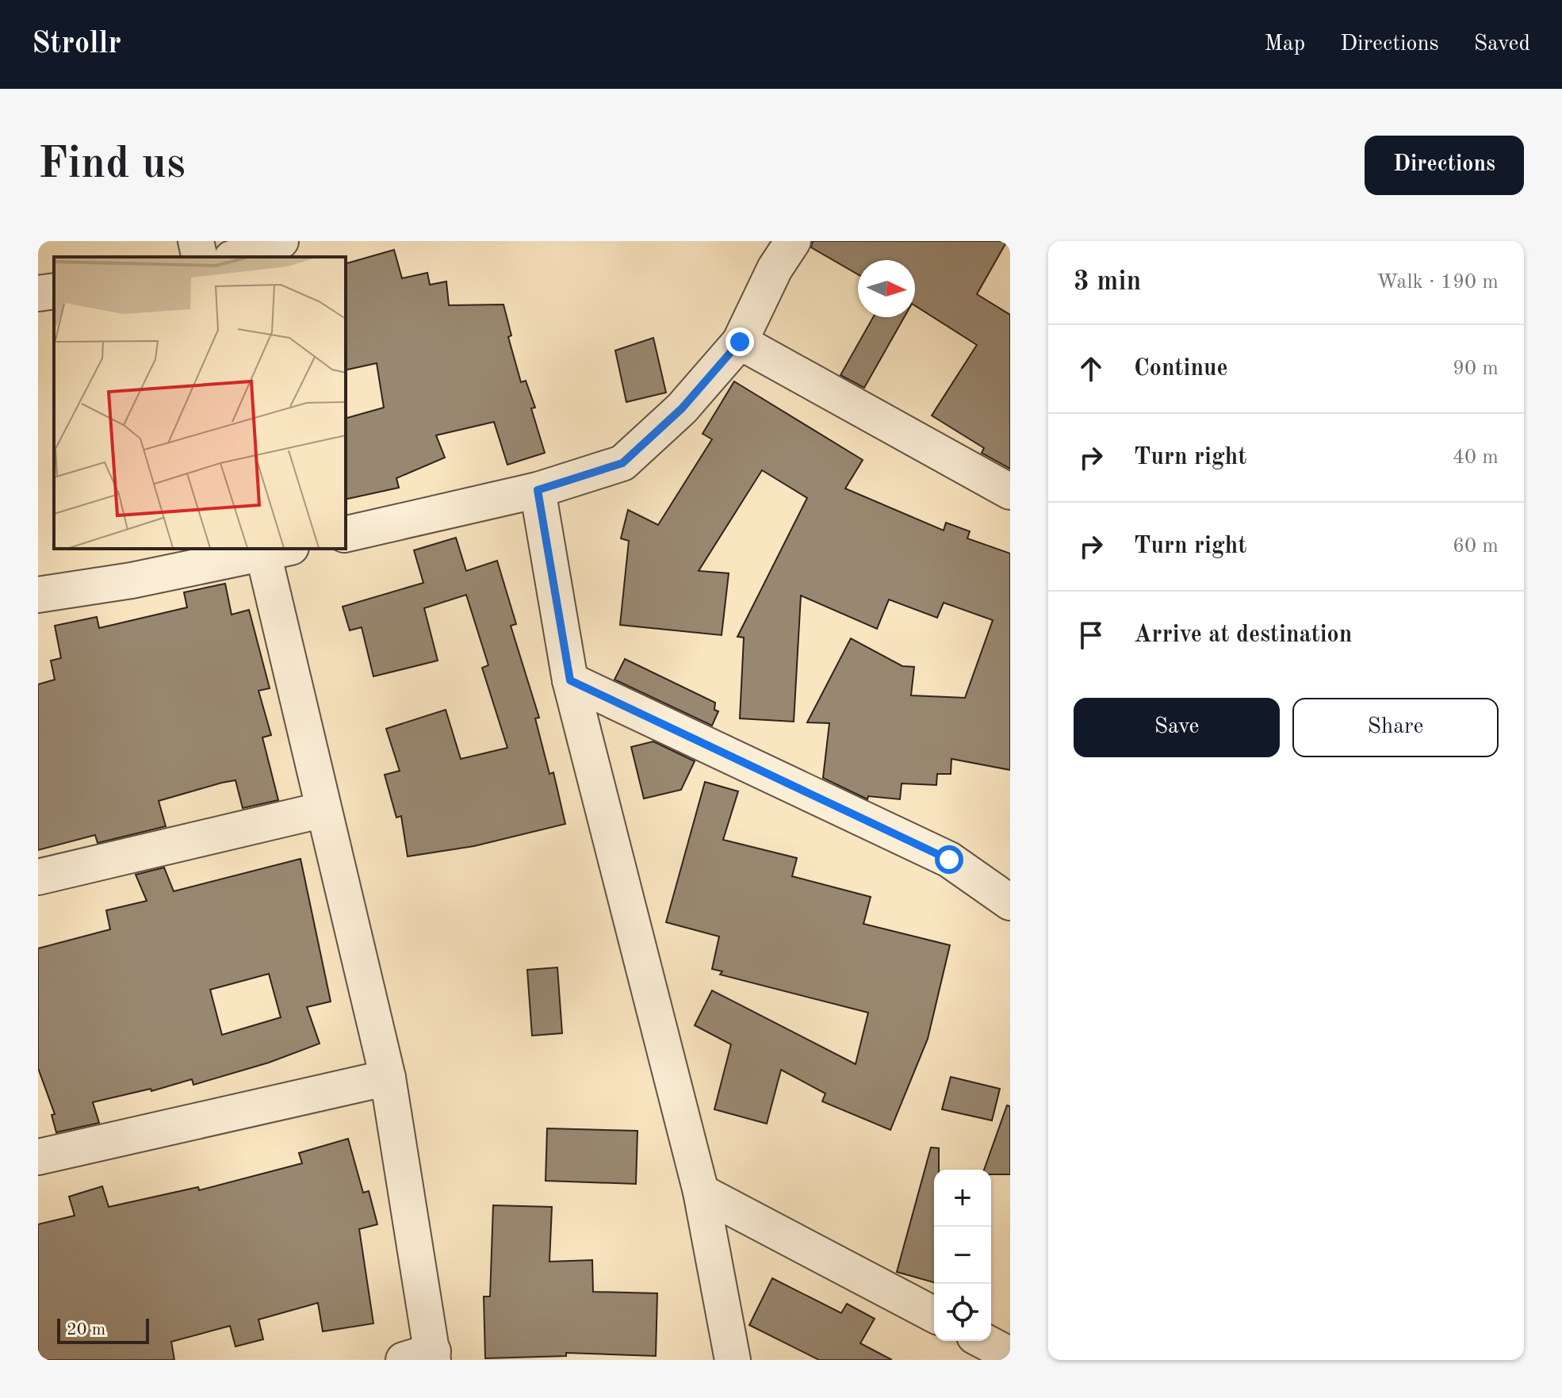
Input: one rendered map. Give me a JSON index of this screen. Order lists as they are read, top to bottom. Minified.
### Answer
{"scale_bar":"20 m","north":"right","page":{"header":"Strollr","nav":["Map","Directions","Saved"],"buttons":["Directions",["Save","Share"]],"title":"Find us","heading":["3 min","Walk · 190 m"],"list":[["Continue","90 m"],["Turn right","40 m"],["Turn right","60 m"],"Arrive at destination"],"map_buttons":["+","−"],"scale":"20 m"}}
